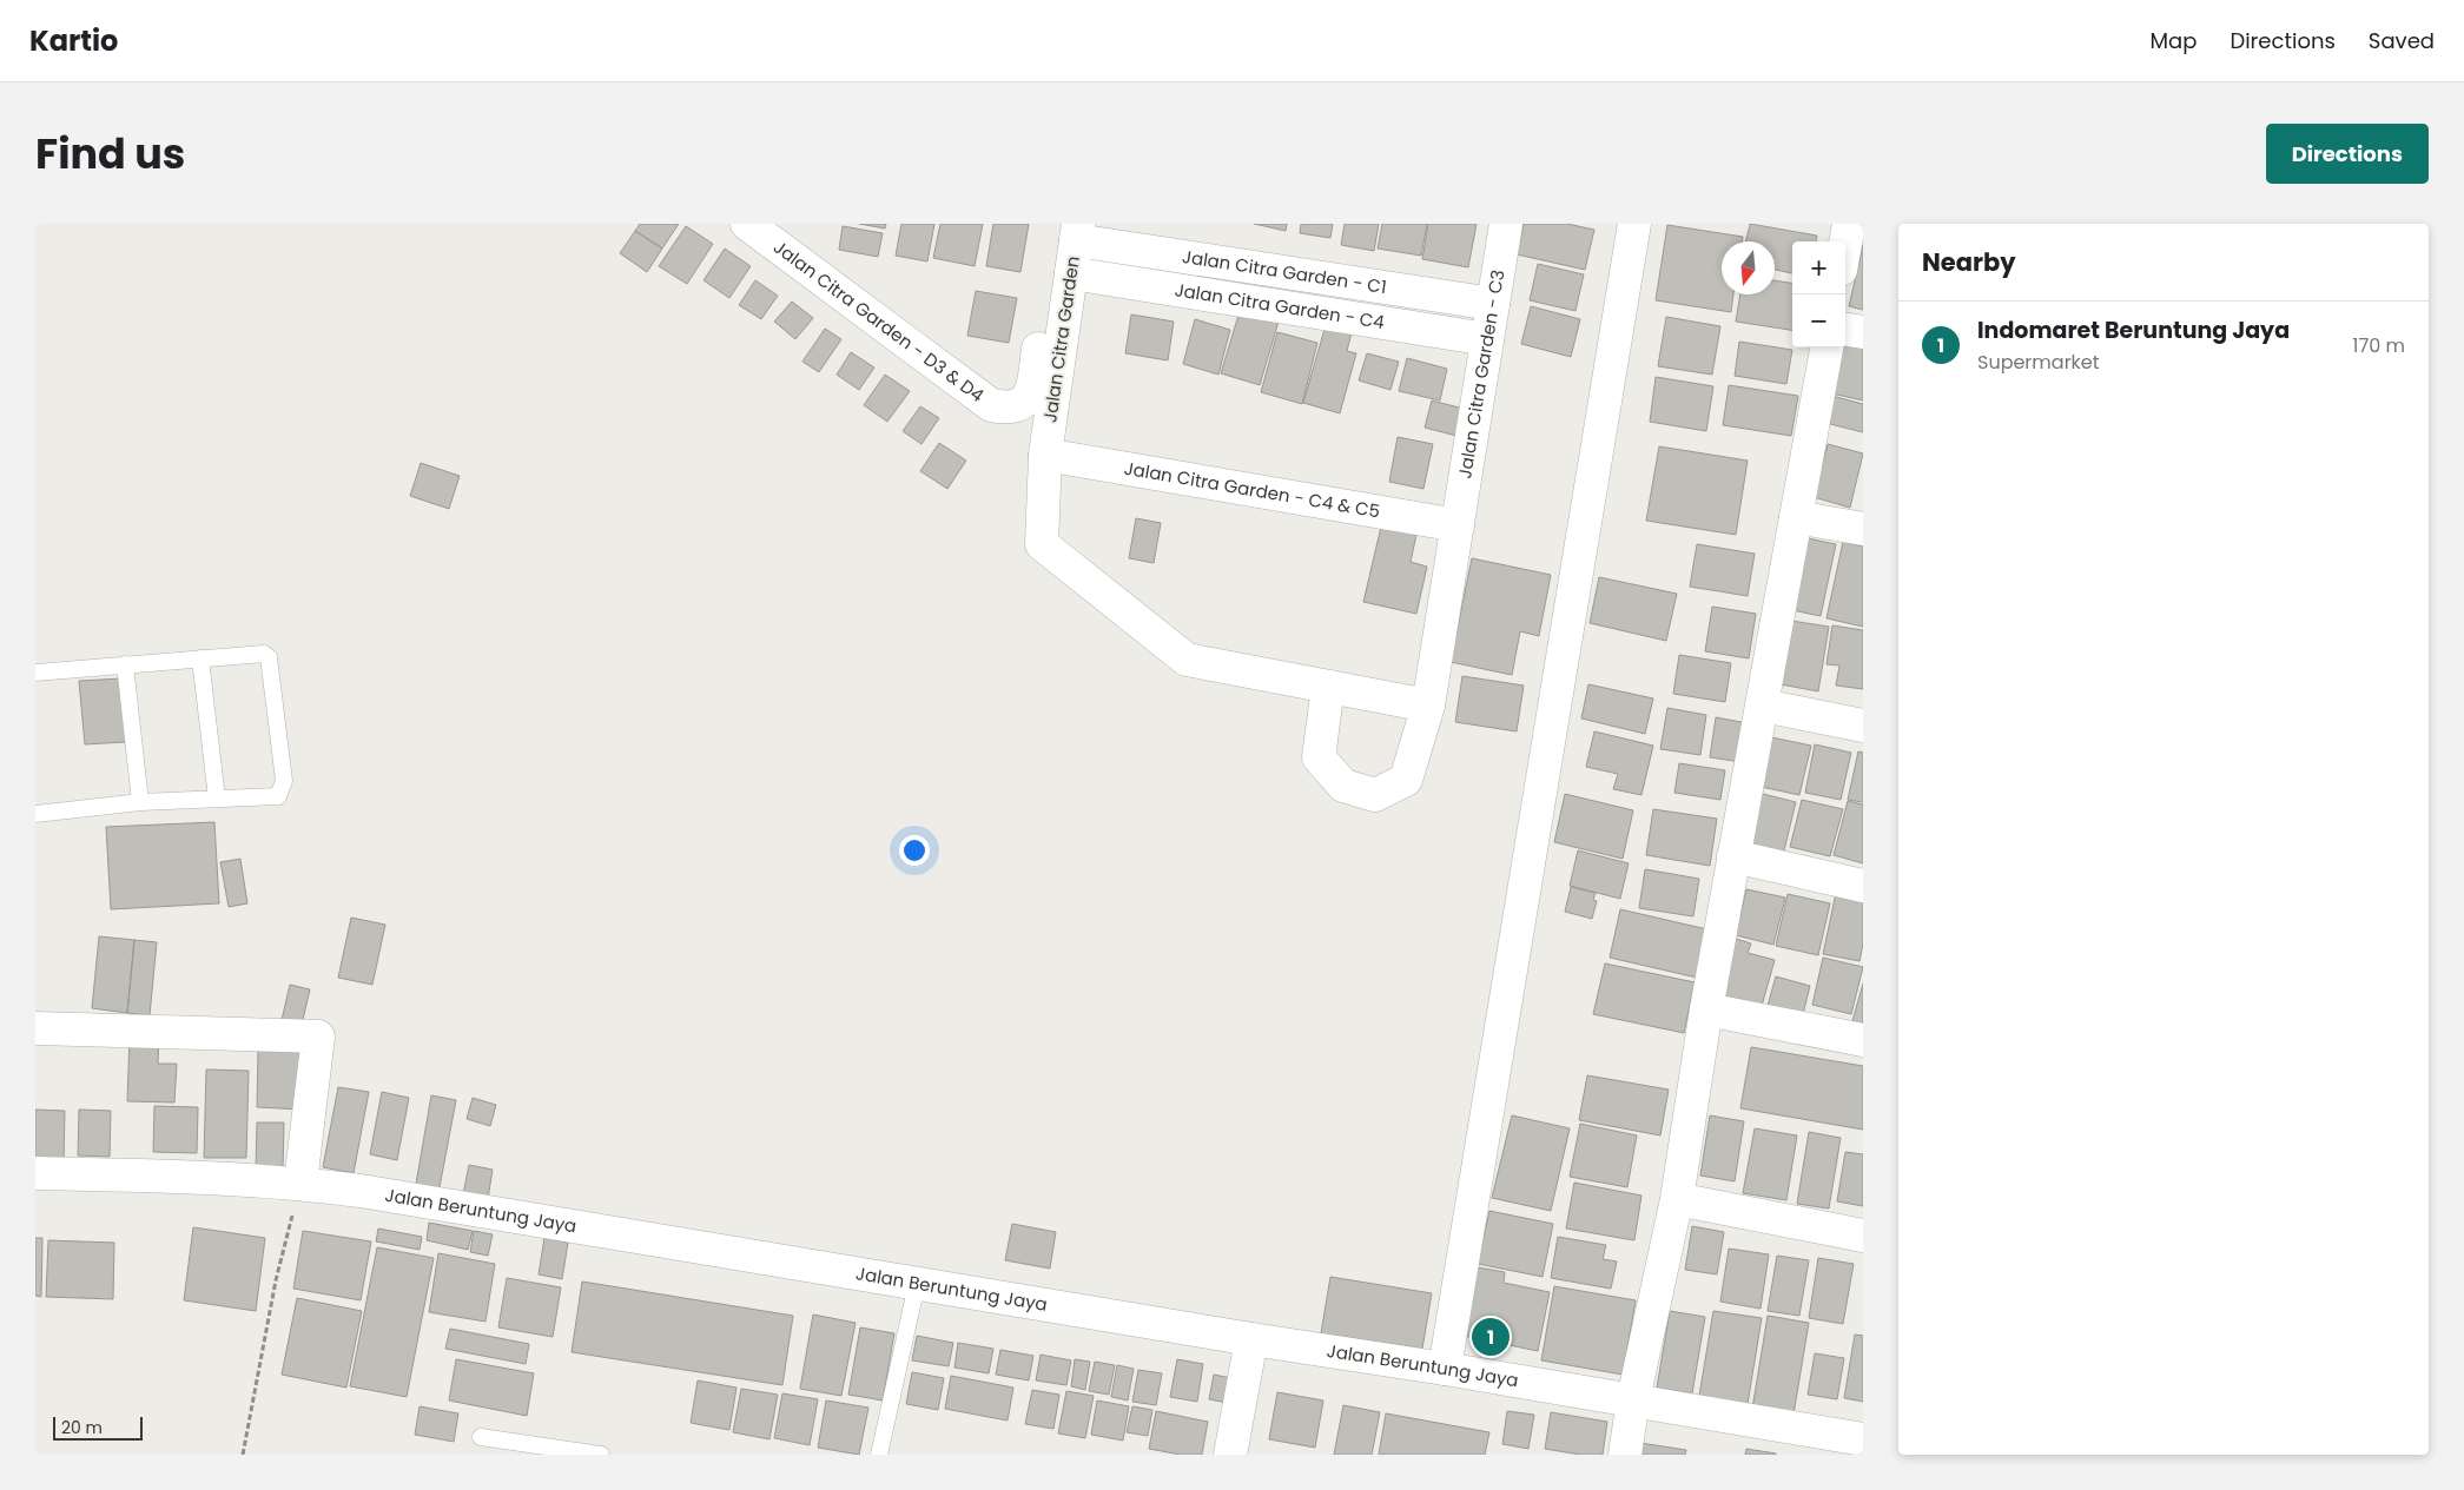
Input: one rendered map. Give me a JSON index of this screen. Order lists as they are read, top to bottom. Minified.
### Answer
{"streets":{"street":["Jalan Citra Garden - C1","Jalan Citra Garden - C4","Jalan Citra Garden - D3 & D4","Jalan Citra Garden","Jalan Citra Garden - C3","Jalan Citra Garden - C4 & C5","Jalan Beruntung Jaya"]},"crossings":[["Jalan Citra Garden - C1","Jalan Citra Garden"],["Jalan Citra Garden - C1","Jalan Citra Garden - C3"],["Jalan Citra Garden - C4","Jalan Citra Garden"],["Jalan Citra Garden - C4","Jalan Citra Garden - C3"],["Jalan Citra Garden - D3 & D4","Jalan Citra Garden"],["Jalan Citra Garden","Jalan Citra Garden - C3"],["Jalan Citra Garden","Jalan Citra Garden - C4 & C5"],["Jalan Citra Garden - C3","Jalan Citra Garden - C4 & C5"]],"scale_bar":"20 m","north":"bottom","page":{"header":"Kartio","nav":["Map","Directions","Saved"],"title":"Find us","buttons":"Directions","heading":"Nearby","map_buttons":["+","−"],"list":[{"mark":"1","name":"Indomaret Beruntung Jaya","note":"Supermarket","value":"170 m"}],"pins":"1","scale":"20 m"}}
